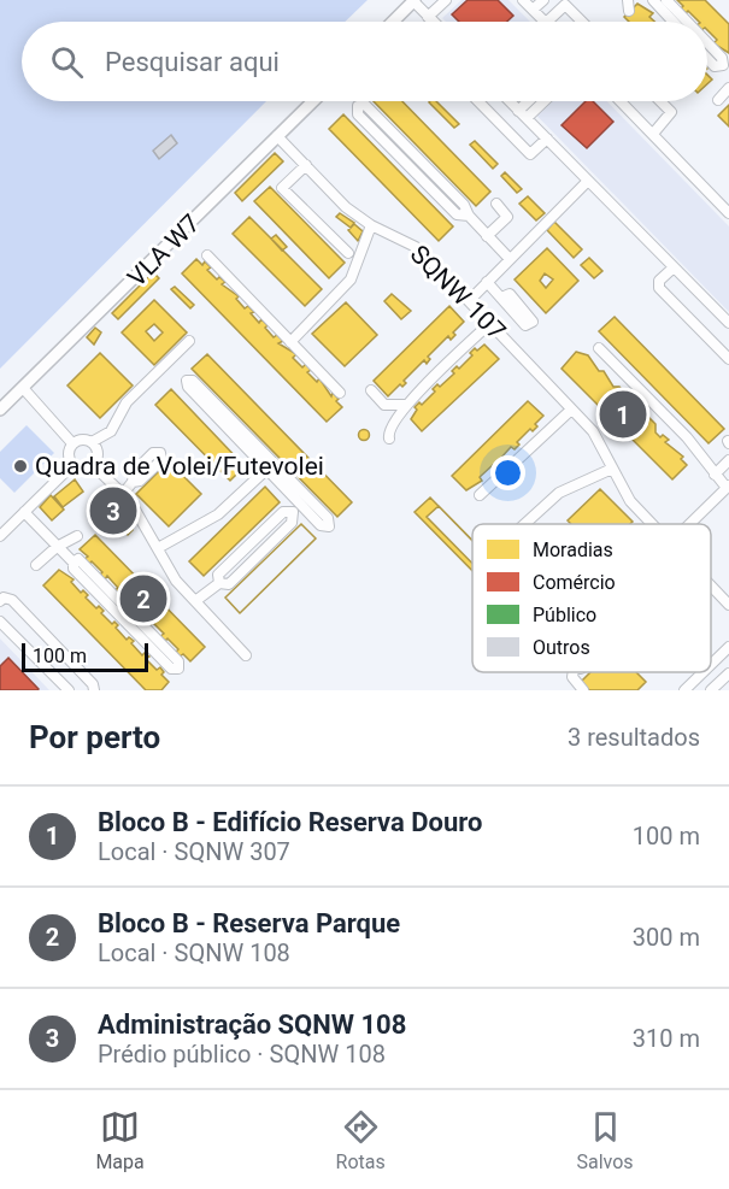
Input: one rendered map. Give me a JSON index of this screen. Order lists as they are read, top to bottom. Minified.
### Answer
{"streets":{"main road":["VLA W7"],"street":["SQNW 107"]},"crossings":[["VLA W7","SQNW 107"]],"places":["Quadra de Volei/Futevolei"],"legend":["Moradias","Comércio","Público","Outros"],"scale_bar":"100 m","page":{"search":"Pesquisar aqui","pins":["1","3","2"],"scale":"100 m","heading":["Por perto","3 resultados"],"list":[{"mark":"1","name":"Bloco B - Edifício Reserva Douro","note":"Local · SQNW 307","value":"100 m"},{"mark":"2","name":"Bloco B - Reserva Parque","note":"Local · SQNW 108","value":"300 m"},{"mark":"3","name":"Administração SQNW 108","note":"Prédio público · SQNW 108","value":"310 m"}],"nav":["Mapa","Rotas","Salvos"]}}
